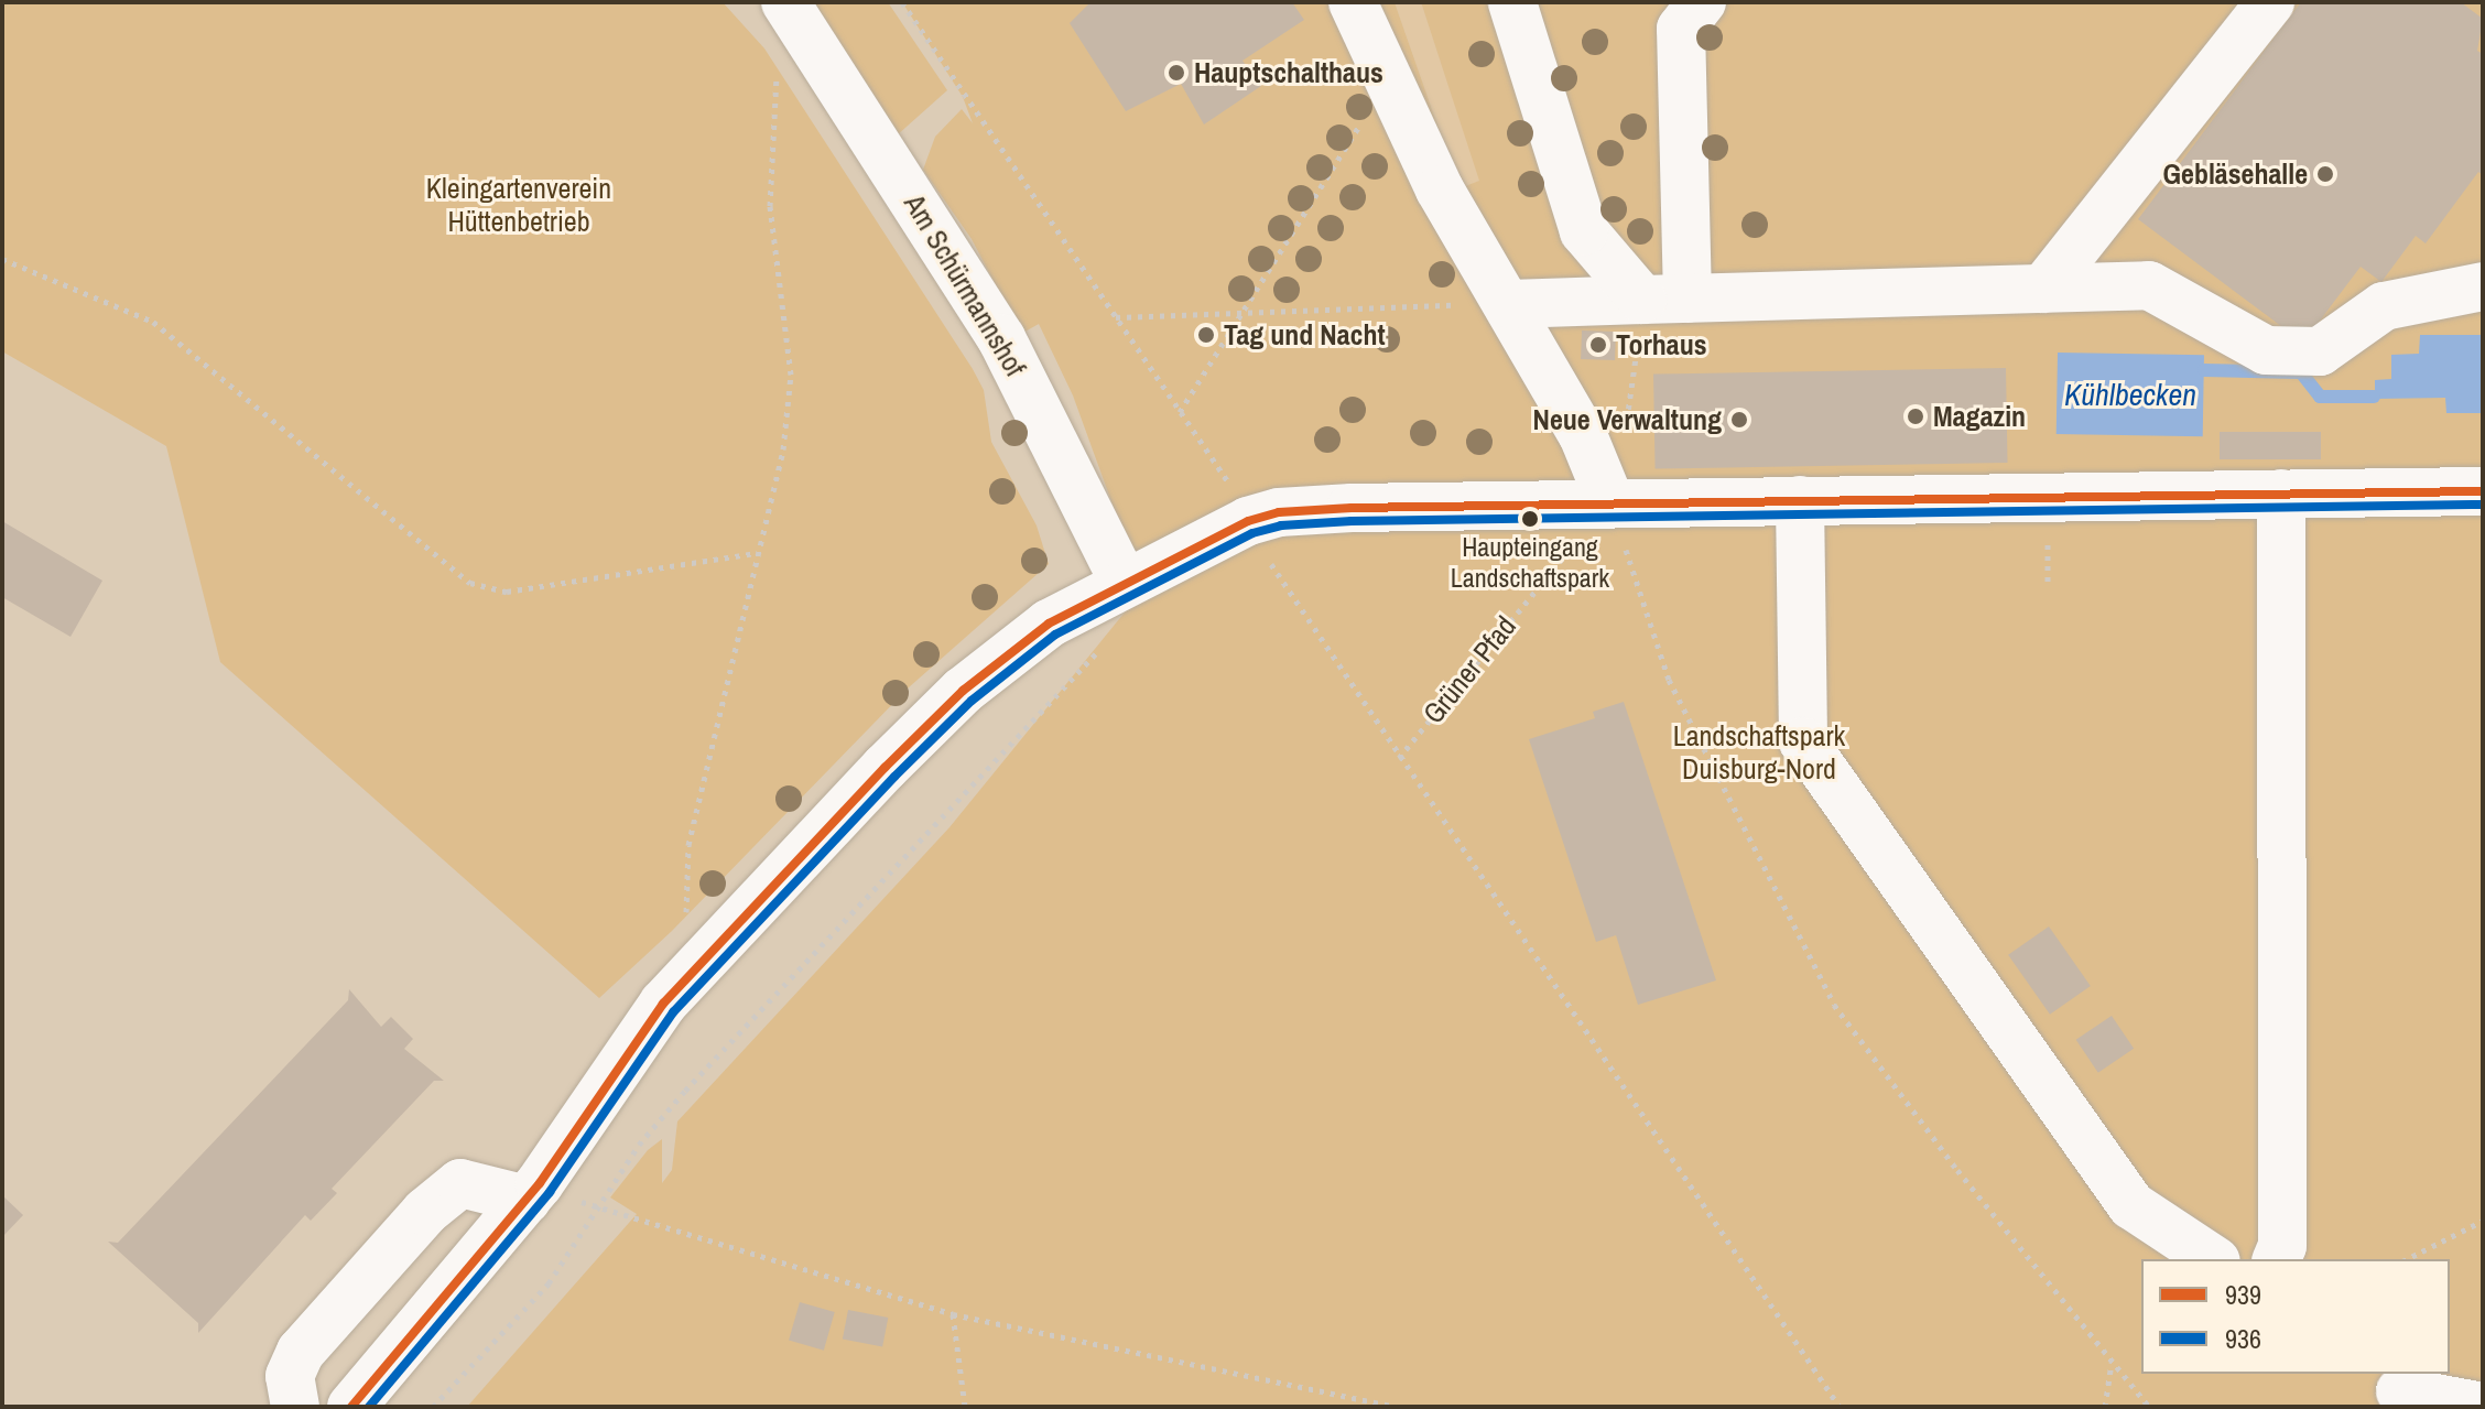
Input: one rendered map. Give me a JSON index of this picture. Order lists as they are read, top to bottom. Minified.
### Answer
{"streets":{"street":["Am Schürmannshof"],"path":["Grüner Pfad"]},"water":["Kühlbecken"],"parks":["Kleingartenverein Hüttenbetrieb","Landschaftspark Duisburg-Nord"],"places":["Hauptschalthaus","Gebläsehalle","Tag und Nacht","Torhaus","Magazin","Neue Verwaltung","Haupteingang Landschaftspark"],"lines":["transit line 939","transit line 936"],"legend":["939","936"]}
